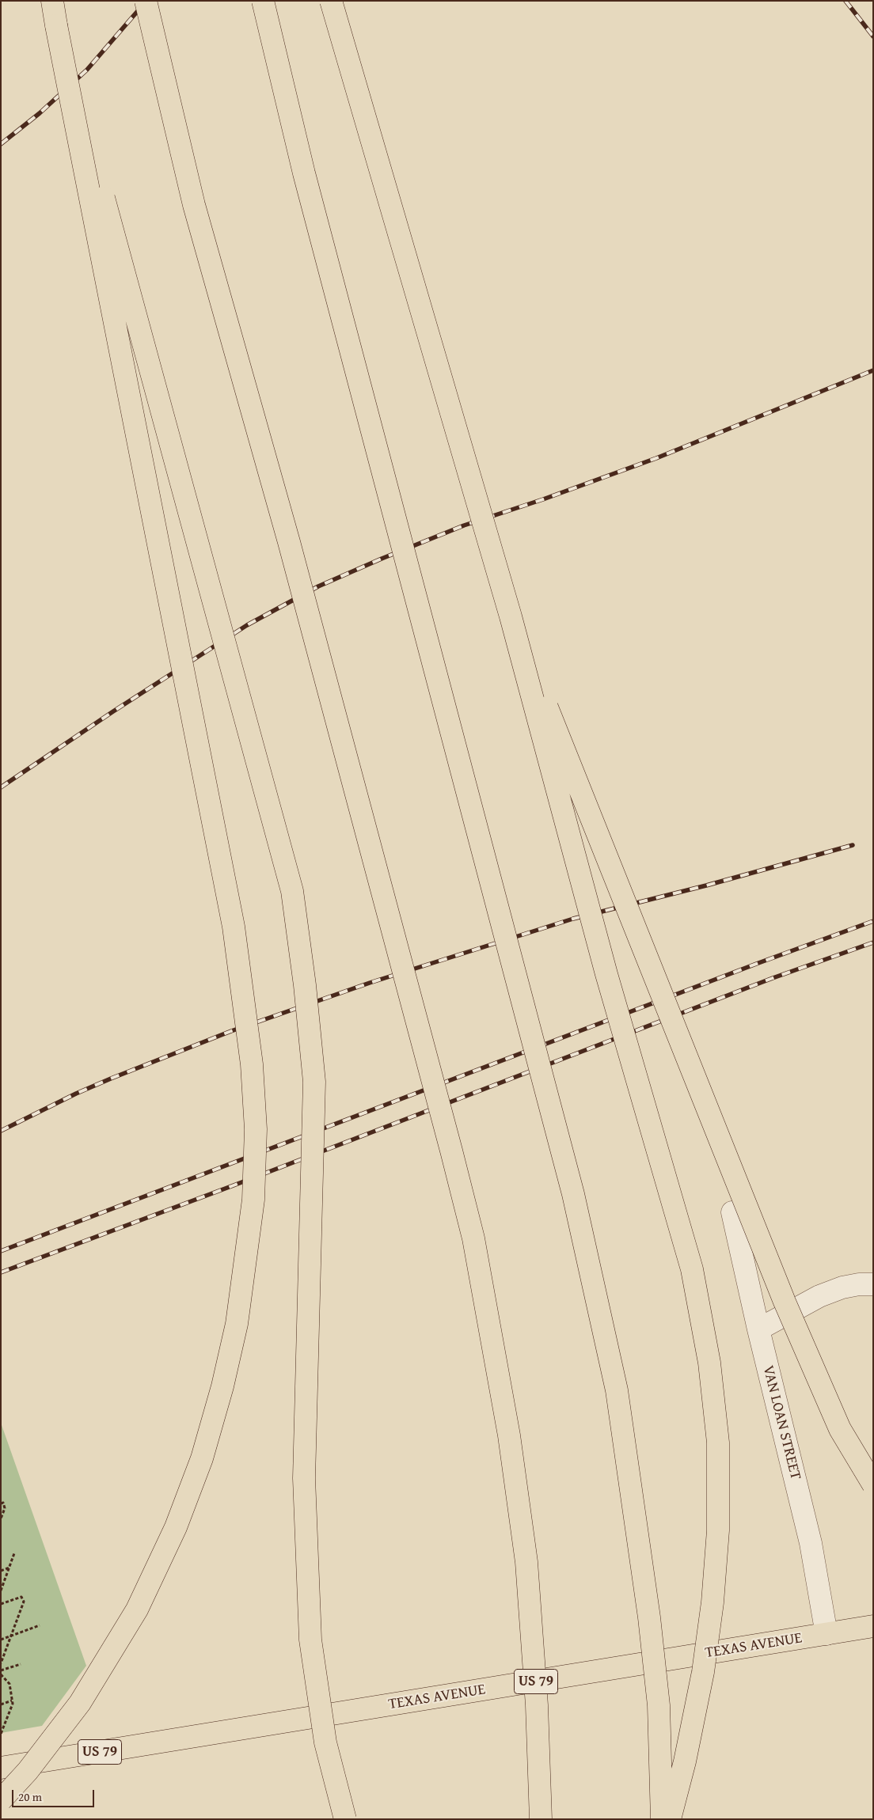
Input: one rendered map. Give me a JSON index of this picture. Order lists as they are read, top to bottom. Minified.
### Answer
{"streets":{"main road":["TEXAS AVENUE","US 79"],"street":["VAN LOAN STREET"]},"crossings":[["VAN LOAN STREET","TEXAS AVENUE"]],"scale_bar":"20 m"}
